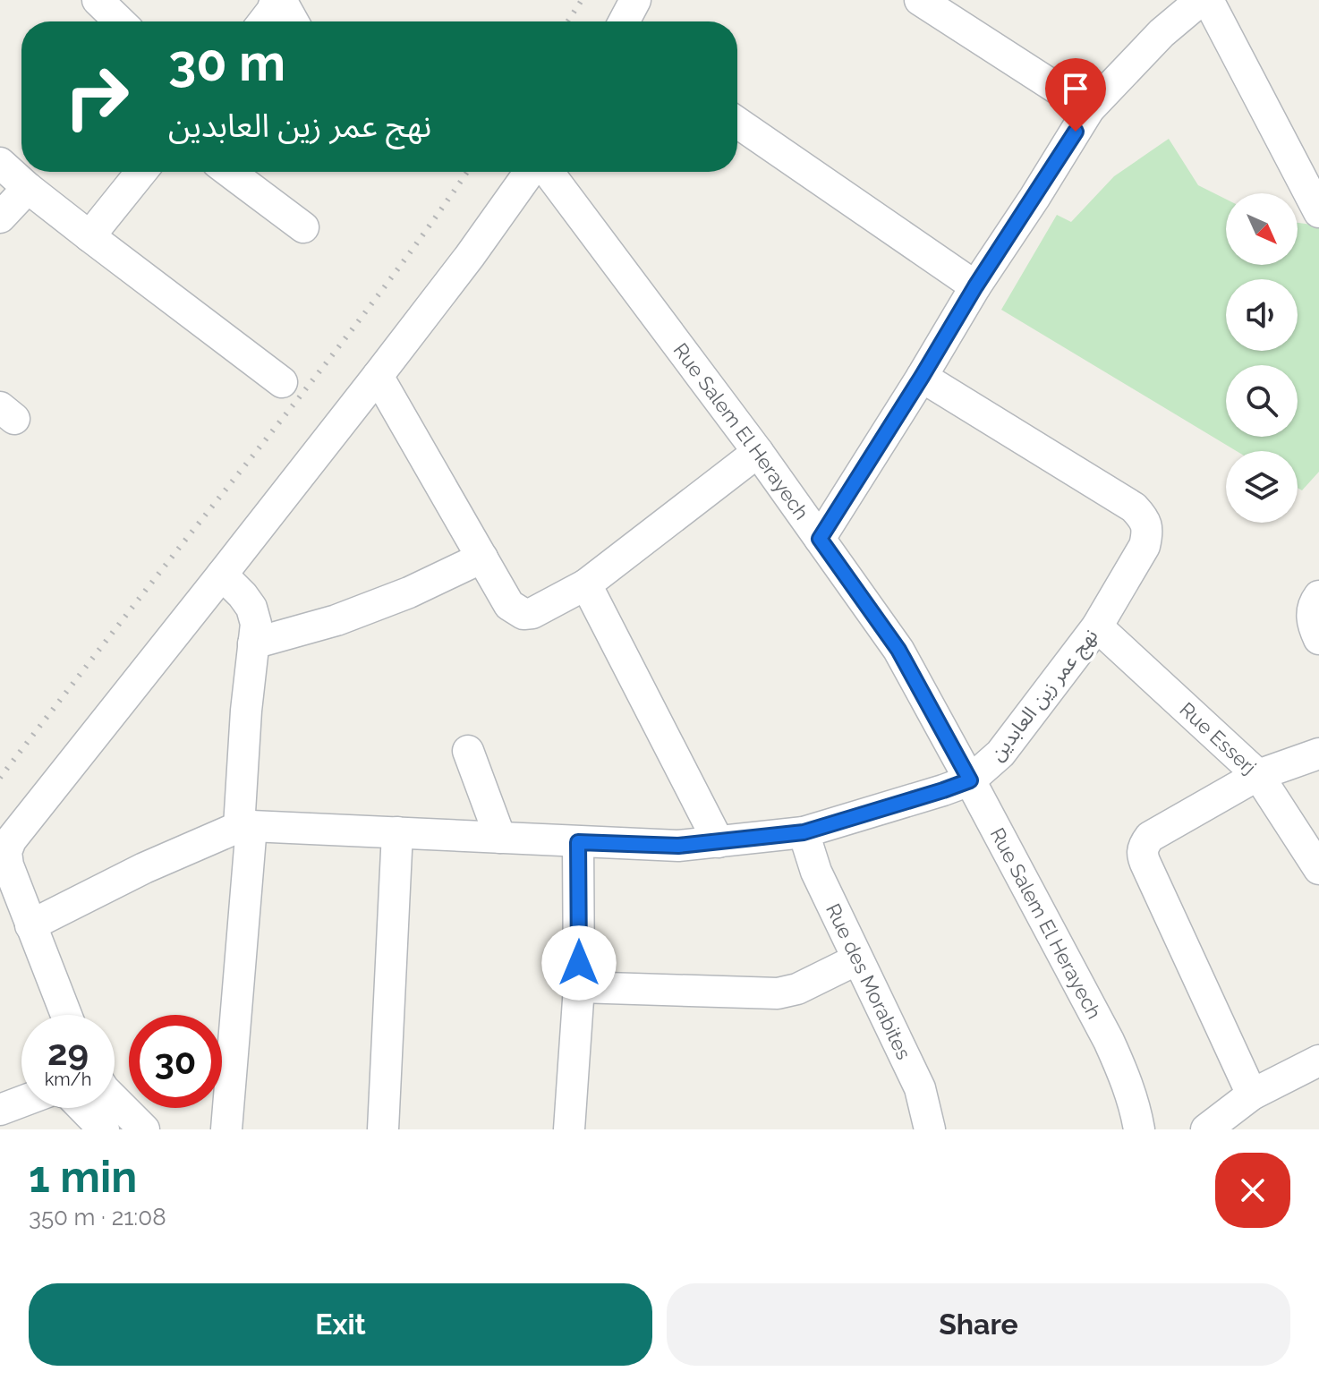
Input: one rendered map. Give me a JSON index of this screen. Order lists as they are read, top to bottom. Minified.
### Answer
{"streets":{"street":["Rue Salem El Herayech","نهج عمر زين العابدين","Rue Esserj","Rue des Morabites"]},"crossings":[["Rue Salem El Herayech","نهج عمر زين العابدين"],["نهج عمر زين العابدين","Rue Esserj"],["نهج عمر زين العابدين","Rue des Morabites"]],"north":"bottom right","page":{"turn":["30 m","نهج عمر زين العابدين"],"speed":"29 km/h","limit":"30","heading":["1 min","350 m · 21:08"],"buttons":["Exit","Share"]}}
